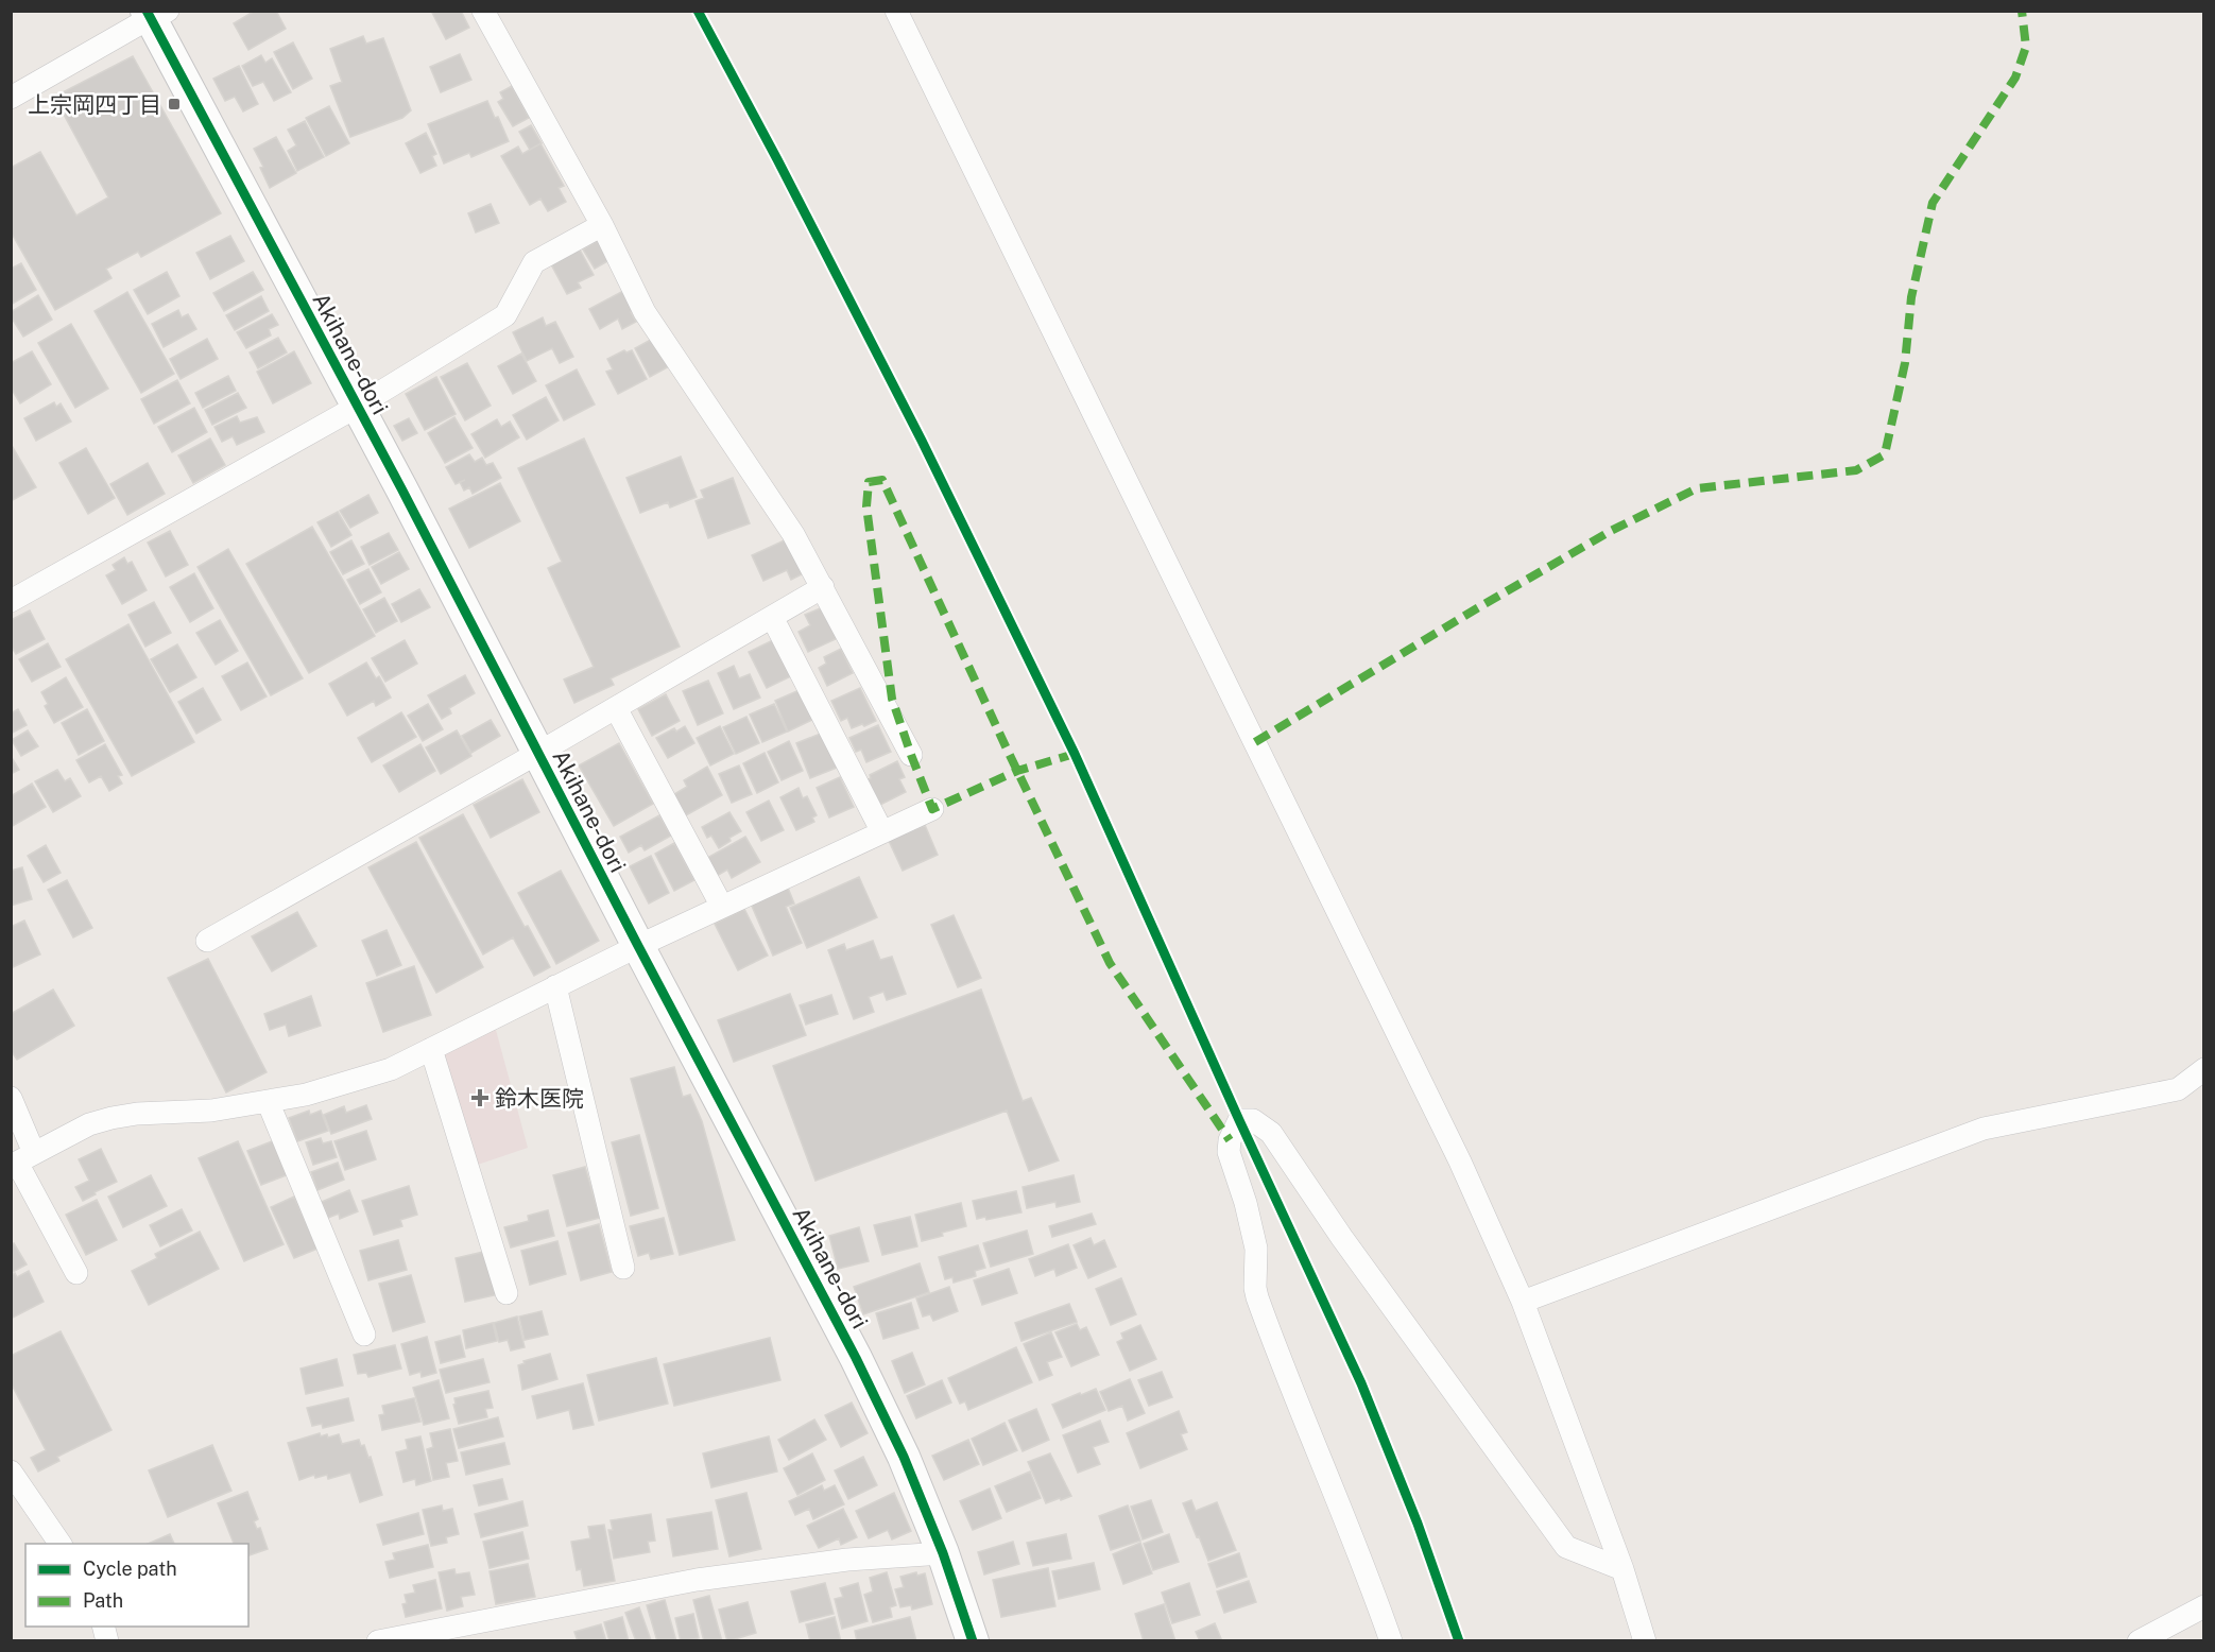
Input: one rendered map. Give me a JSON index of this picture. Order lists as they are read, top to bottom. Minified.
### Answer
{"streets":{"street":["Akihane-dori"]},"places":{"transit":["上宗岡四丁目"],"health":["鈴木医院"]},"legend":["Cycle path","Path"]}
